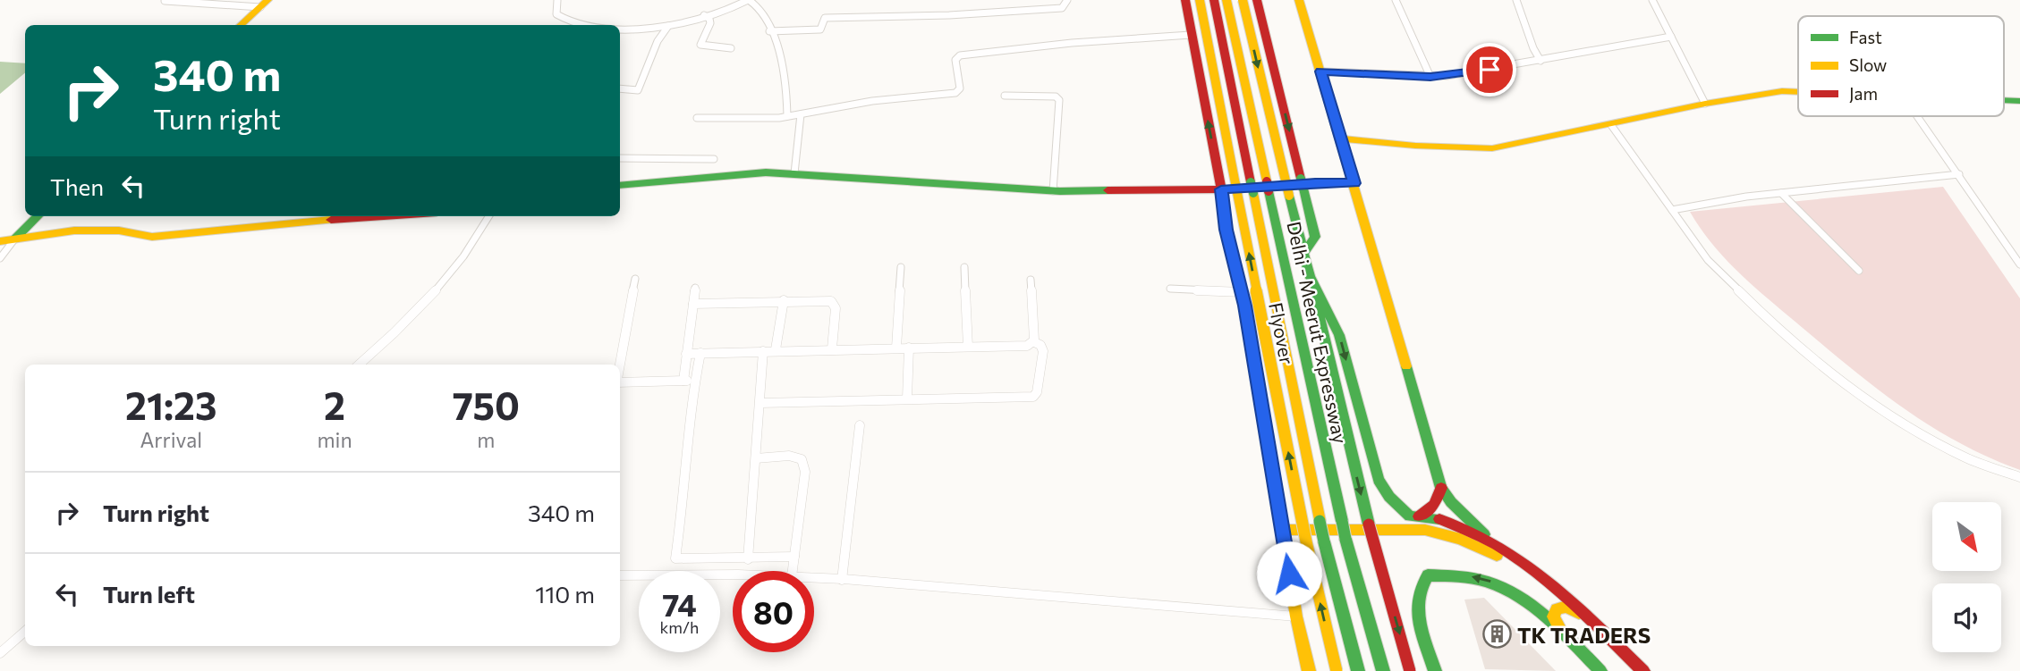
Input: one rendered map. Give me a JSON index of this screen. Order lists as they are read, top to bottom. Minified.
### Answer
{"streets":{"main road":["Delhi - Meerut Expressway","Flyover"]},"places":{"building":["TK TRADERS"]},"legend":["Fast","Slow","Jam"],"north":"bottom right","page":{"turn":["340 m","Turn right"],"then":"Then","eta":["21:23","Arrival","2","min","750","m"],"list":[{"name":"Turn right","value":"340 m"},{"name":"Turn left","value":"110 m"}],"speed":"74 km/h","limit":"80"}}
